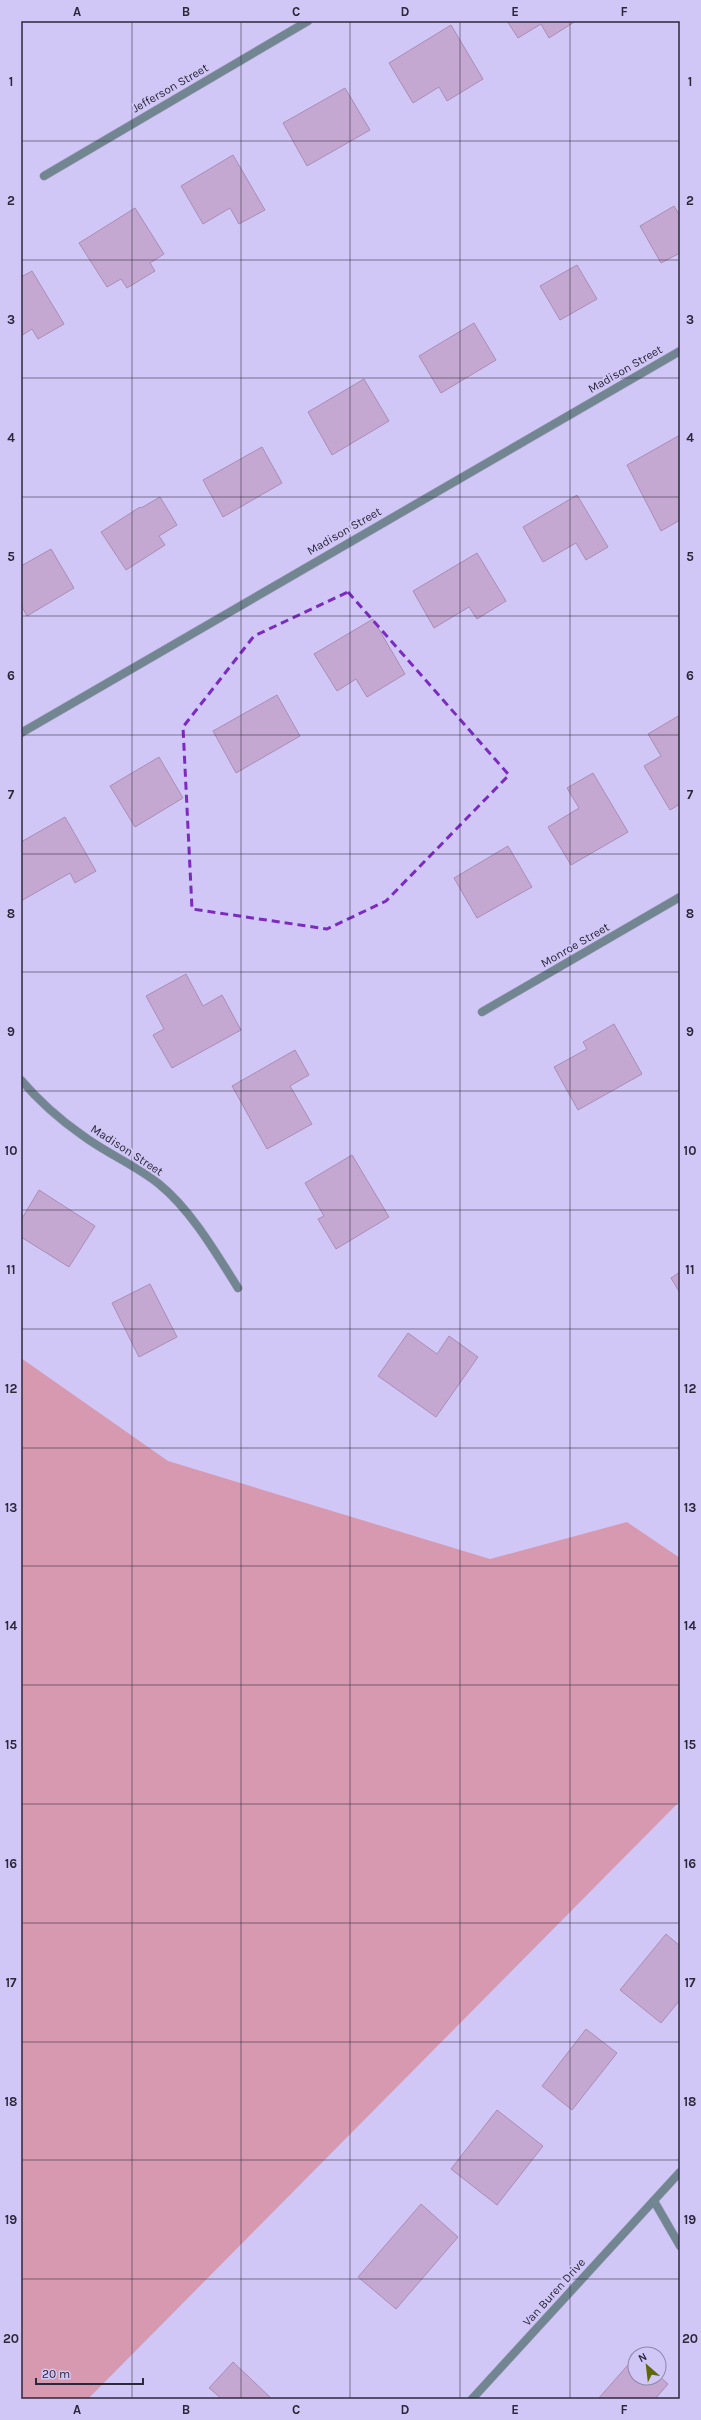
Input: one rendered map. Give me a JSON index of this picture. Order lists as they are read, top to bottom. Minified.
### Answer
{"streets":{"street":["Jefferson Street","Madison Street","Monroe Street","Van Buren Drive"]},"scale_bar":"20 m","north":"top left","grid":{"columns":["A","B","C","D","E","F"],"rows":["1","2","3","4","5","6","7","8","9","10","11","12","13","14","15","16","17","18","19","20"]}}
